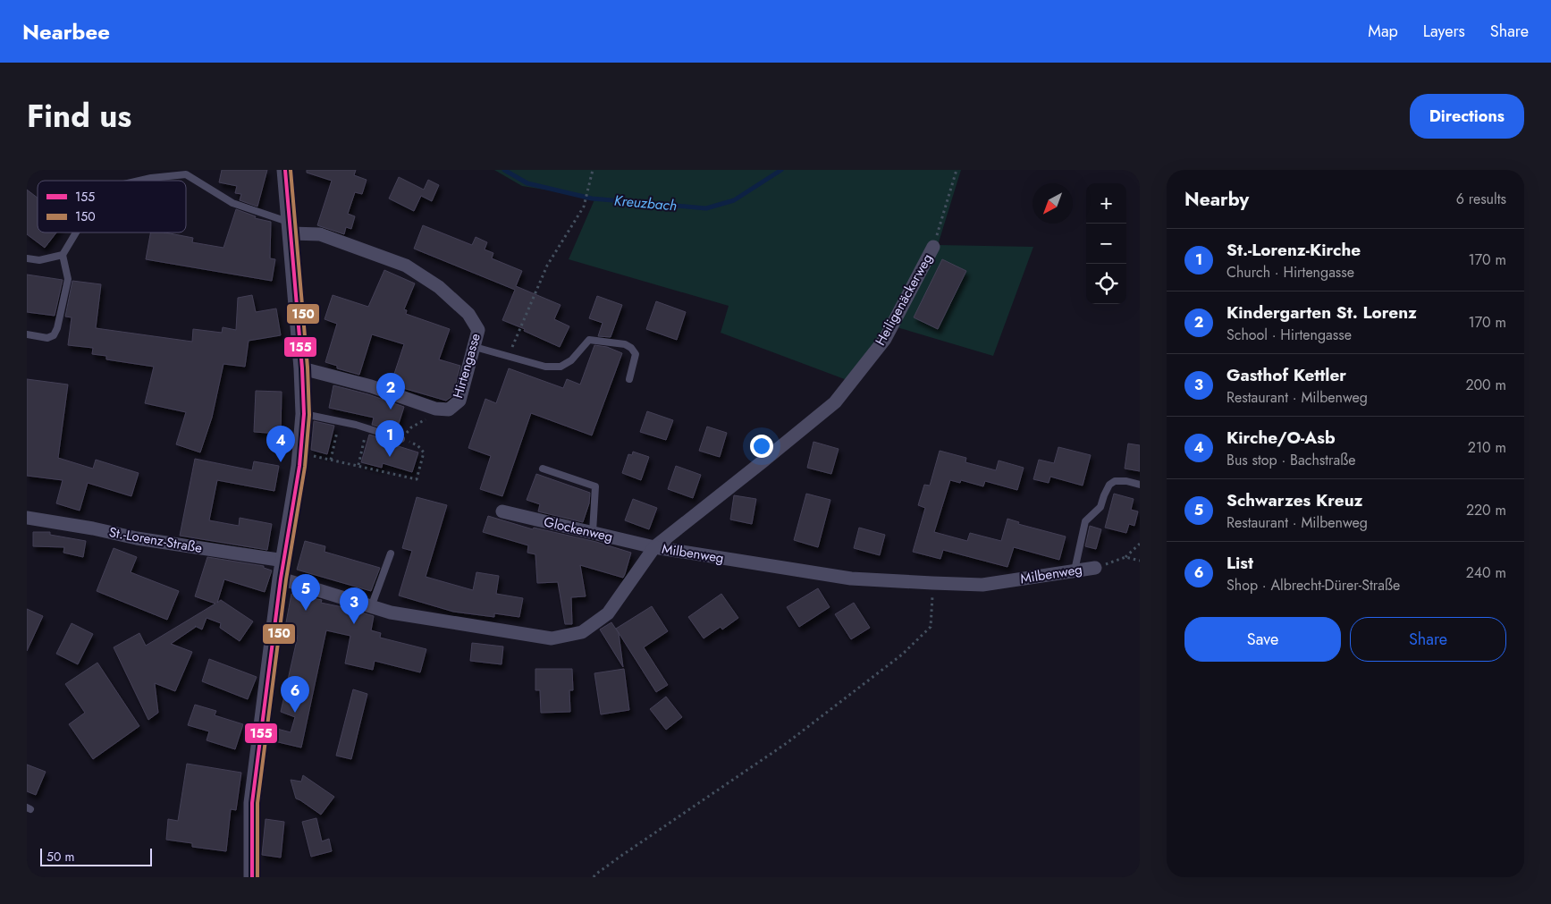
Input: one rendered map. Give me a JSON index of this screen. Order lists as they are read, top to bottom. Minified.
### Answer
{"streets":{"street":["Heiligenäckerweg","Hirtengasse","Glockenweg","St.-Lorenz-Straße","Milbenweg"]},"crossings":[["Heiligenäckerweg","Glockenweg"],["Heiligenäckerweg","Milbenweg"],["Glockenweg","Milbenweg"]],"water":["Kreuzbach"],"lines":["transit line 155","transit line 150"],"legend":["155","150"],"scale_bar":"50 m","north":"bottom left","page":{"header":"Nearbee","nav":["Map","Layers","Share"],"title":"Find us","buttons":["Directions",["Save","Share"]],"heading":["Nearby","6 results"],"map_buttons":["+","−"],"list":[{"mark":"1","name":"St.-Lorenz-Kirche","note":"Church · Hirtengasse","value":"170 m"},{"mark":"2","name":"Kindergarten St. Lorenz","note":"School · Hirtengasse","value":"170 m"},{"mark":"3","name":"Gasthof Kettler","note":"Restaurant · Milbenweg","value":"200 m"},{"mark":"4","name":"Kirche/O-Asb","note":"Bus stop · Bachstraße","value":"210 m"},{"mark":"5","name":"Schwarzes Kreuz","note":"Restaurant · Milbenweg","value":"220 m"},{"mark":"6","name":"List","note":"Shop · Albrecht-Dürer-Straße","value":"240 m"}],"pins":["2","1","4","5","3","6"],"scale":"50 m"}}
